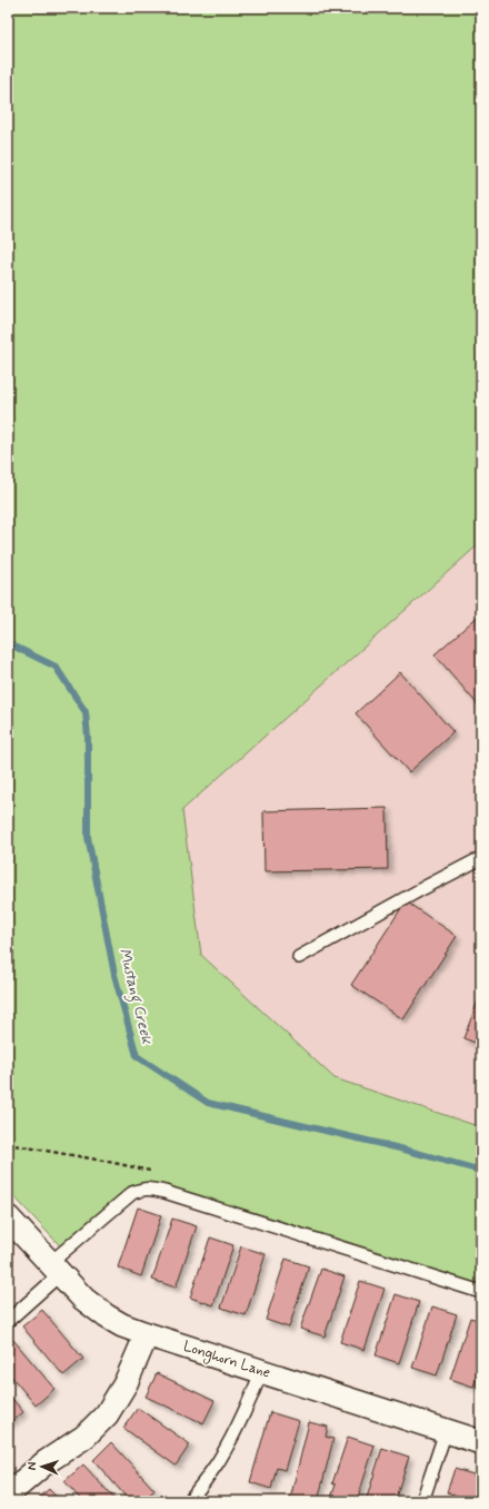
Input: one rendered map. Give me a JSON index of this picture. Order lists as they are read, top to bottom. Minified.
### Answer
{"streets":{"street":["Longhorn Lane"]},"water":["Mustang Creek"],"north":"left"}
